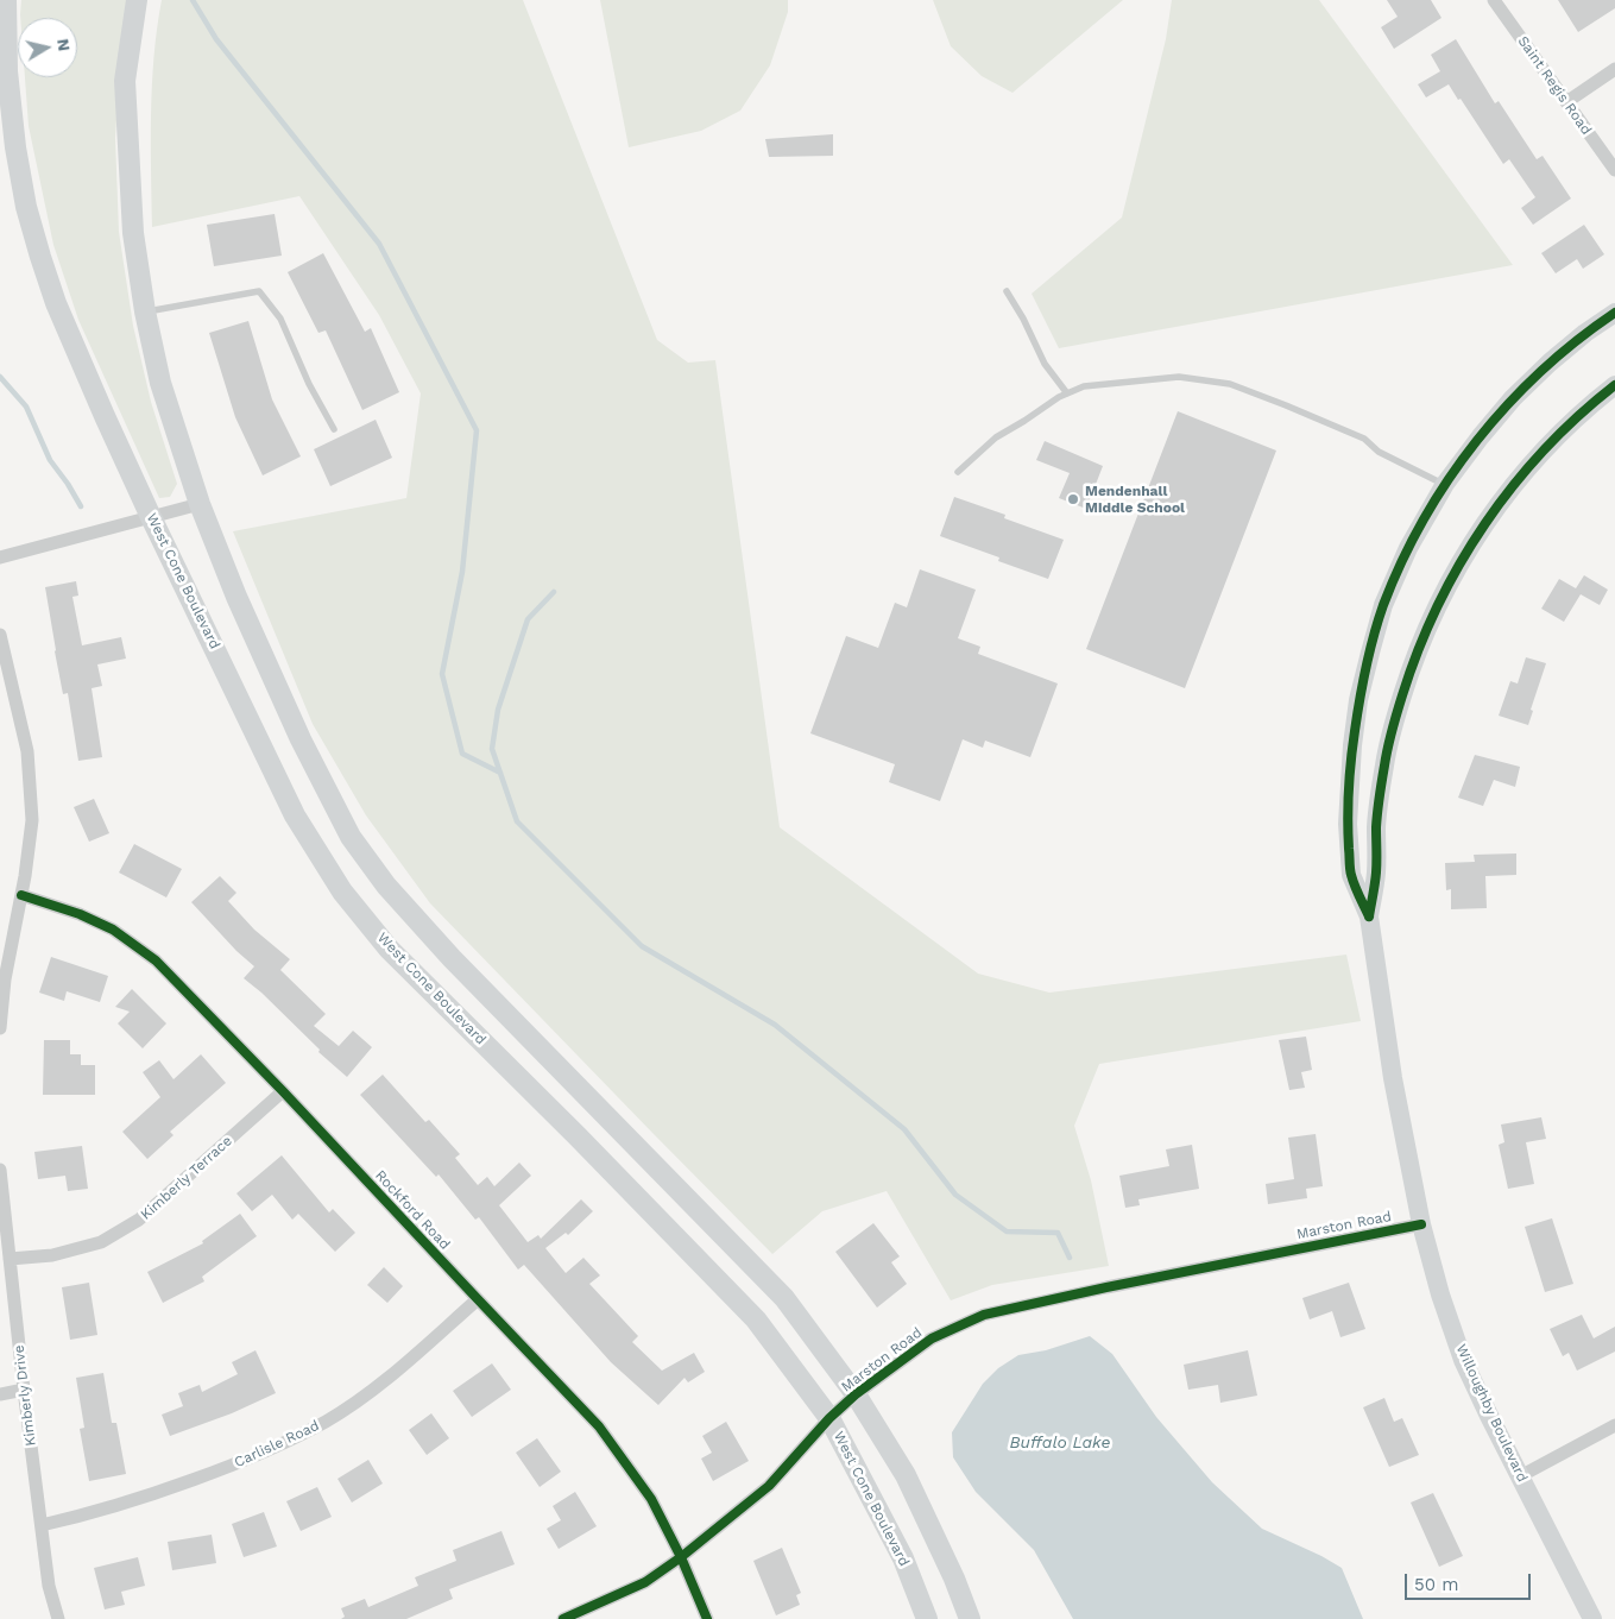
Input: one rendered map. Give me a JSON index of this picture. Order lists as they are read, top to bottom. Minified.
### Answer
{"streets":{"main road":["West Cone Boulevard"],"street":["Saint Regis Road","Kimberly Terrace","Rockford Road","Marston Road","Kimberly Drive","Willoughby Boulevard","Carlisle Road"]},"crossings":[["West Cone Boulevard","Marston Road"],["Kimberly Terrace","Rockford Road"],["Kimberly Terrace","Kimberly Drive"],["Rockford Road","Marston Road"],["Rockford Road","Carlisle Road"],["Marston Road","Willoughby Boulevard"],["Kimberly Drive","Carlisle Road"]],"water":["Buffalo Lake"],"places":["Mendenhall Middle School"],"scale_bar":"50 m","north":"right"}
